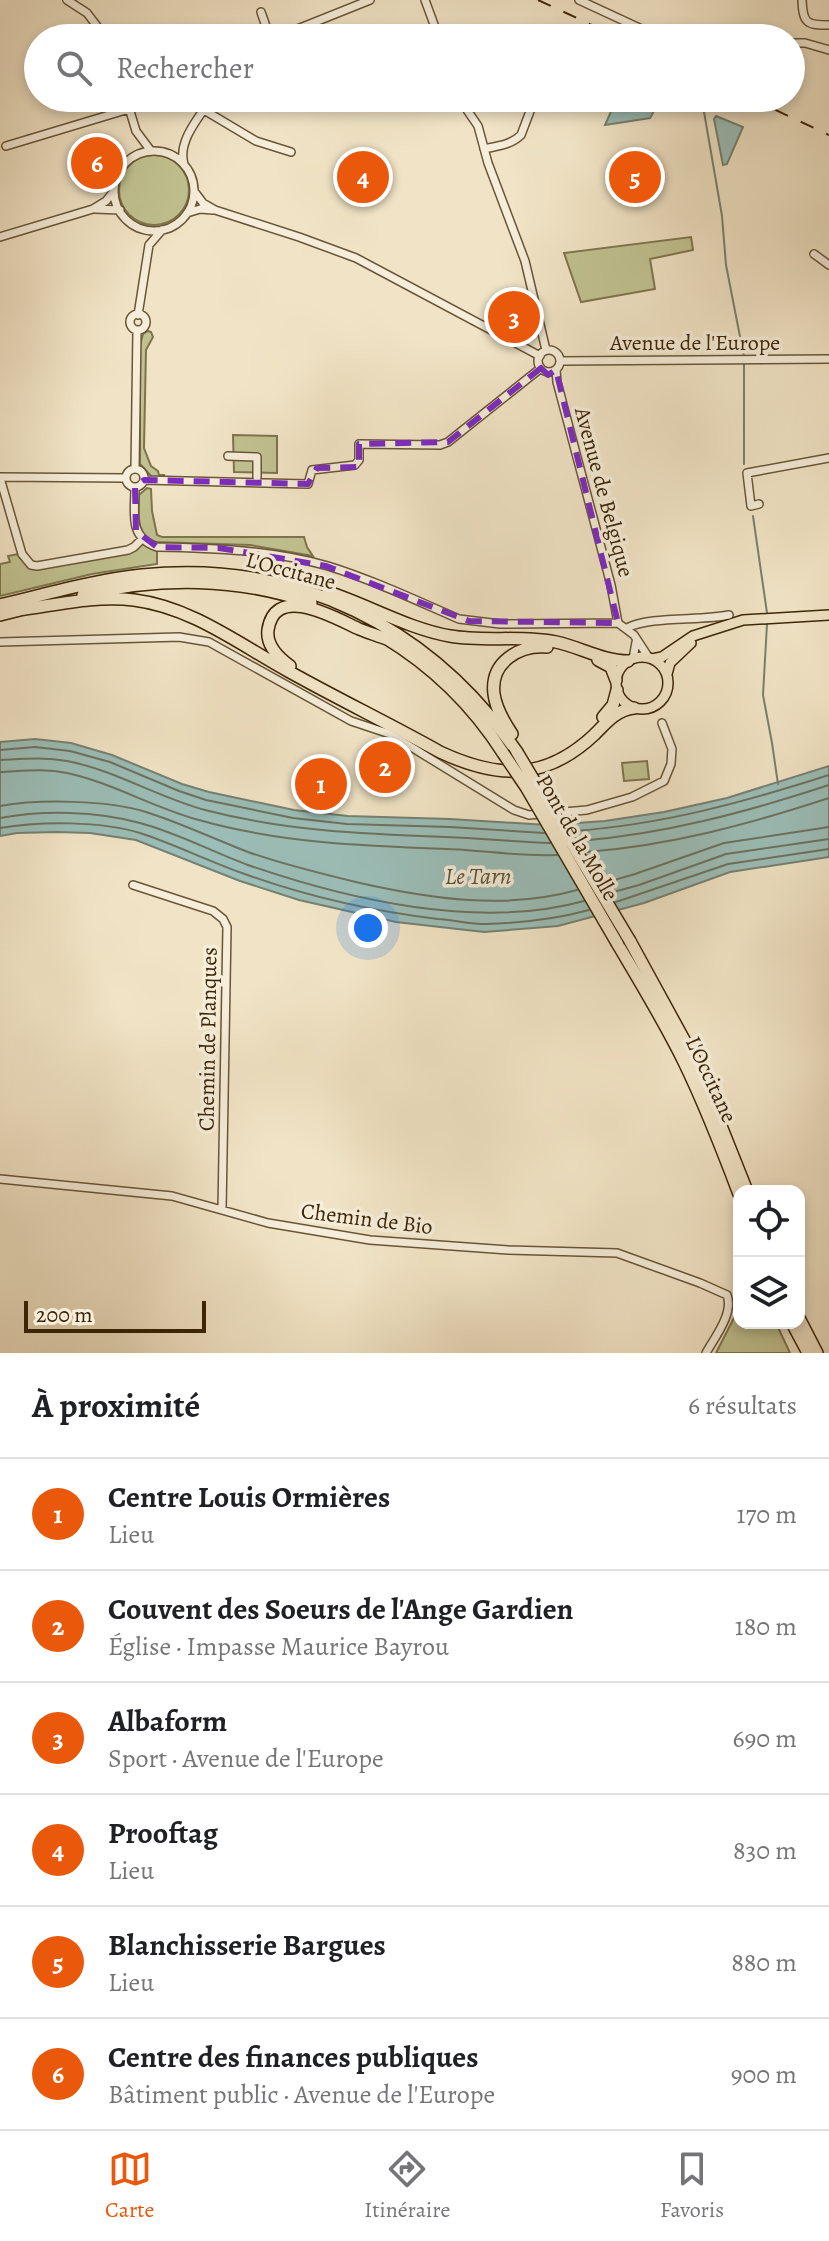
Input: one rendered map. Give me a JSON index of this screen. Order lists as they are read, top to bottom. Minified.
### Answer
{"streets":{"highway":["L'Occitane","Pont de la Molle"],"street":["Avenue de l'Europe","Avenue de Belgique","Chemin de Planques","Chemin de Bio"]},"crossings":[["Avenue de l'Europe","Avenue de Belgique"],["L'Occitane","Pont de la Molle"],["Chemin de Planques","Chemin de Bio"]],"water":["Le Tarn"],"scale_bar":"200 m","page":{"search":"Rechercher","pins":["6","4","5","3","2","1"],"scale":"200 m","heading":["À proximité","6 résultats"],"list":[{"mark":"1","name":"Centre Louis Ormières","note":"Lieu","value":"170 m"},{"mark":"2","name":"Couvent des Soeurs de l'Ange Gardien","note":"Église · Impasse Maurice Bayrou","value":"180 m"},{"mark":"3","name":"Albaform","note":"Sport · Avenue de l'Europe","value":"690 m"},{"mark":"4","name":"Prooftag","note":"Lieu","value":"830 m"},{"mark":"5","name":"Blanchisserie Bargues","note":"Lieu","value":"880 m"},{"mark":"6","name":"Centre des finances publiques","note":"Bâtiment public · Avenue de l'Europe","value":"900 m"}],"nav":["Carte","Itinéraire","Favoris"]}}
